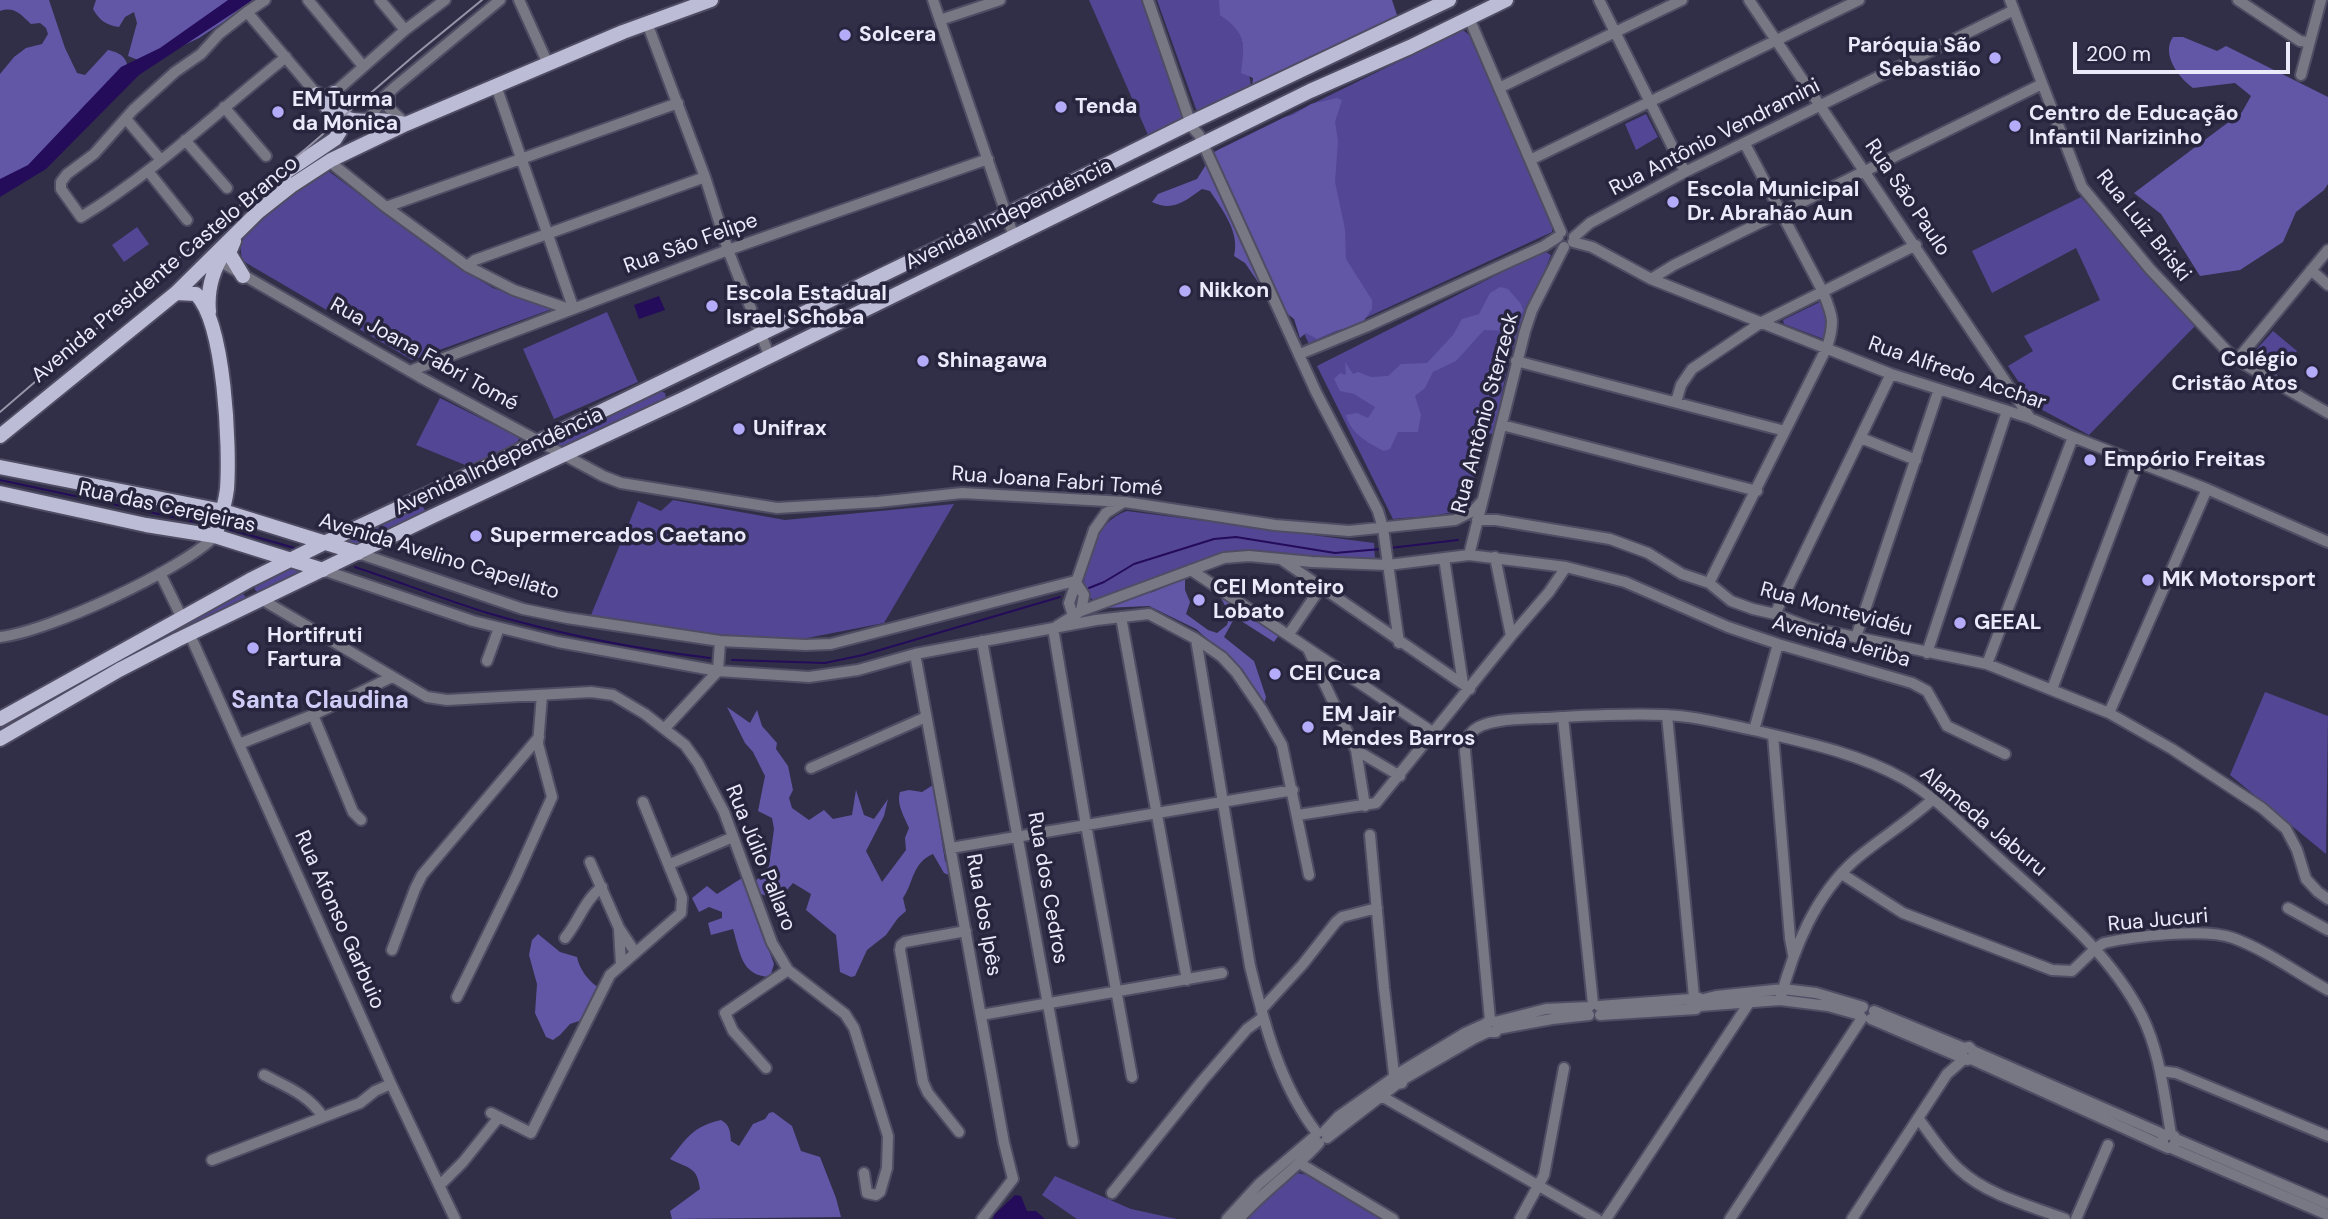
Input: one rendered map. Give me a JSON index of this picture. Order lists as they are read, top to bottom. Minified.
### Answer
{"streets":{"main road":["Avenida Independência","Avenida Presidente Castelo Branco","Rua das Cerejeiras","Avenida Avelino Capellato"],"street":["Rua Antônio Vendramini","Rua São Paulo","Rua Luiz Briski","Rua São Felipe","Rua Joana Fabri Tomé","Rua Alfredo Acchar","Rua Antônio Sterzeck","Rua Montevidéu","Avenida Jeriba","Alameda Jaburu","Rua Júlio Pallaro","Rua dos Cedros","Rua dos Ipês","Rua Afonso Garbuio","Rua Jucuri"]},"crossings":[["Rua Antônio Vendramini","Rua São Paulo"],["Rua Antônio Vendramini","Rua Luiz Briski"],["Rua Antônio Vendramini","Rua Alfredo Acchar"],["Rua Antônio Vendramini","Rua Antônio Sterzeck"],["Rua São Paulo","Rua Alfredo Acchar"],["Avenida Independência","Rua Joana Fabri Tomé"],["Avenida Independência","Rua das Cerejeiras"],["Avenida Independência","Avenida Avelino Capellato"],["Avenida Independência","Rua Júlio Pallaro"],["Avenida Independência","Rua Afonso Garbuio"],["Rua São Felipe","Rua Joana Fabri Tomé"],["Avenida Presidente Castelo Branco","Rua Joana Fabri Tomé"],["Rua Joana Fabri Tomé","Rua Antônio Sterzeck"],["Rua Alfredo Acchar","Rua Antônio Sterzeck"],["Rua Antônio Sterzeck","Rua Montevidéu"],["Rua Antônio Sterzeck","Avenida Jeriba"],["Alameda Jaburu","Rua Jucuri"]],"districts":["Santa Claudina"],"places":["Solcera","Paróquia São Sebastião","Tenda","EM Turma da Monica","Centro de Educação Infantil Narizinho","Escola Municipal Dr. Abrahão Aun","Nikkon","Escola Estadual Israel Schoba","Shinagawa","Colégio Cristão Atos","Unifrax","Empório Freitas","Supermercados Caetano","MK Motorsport","CEI Monteiro Lobato","GEEAL","Hortifruti Fartura","CEI Cuca","EM Jair Mendes Barros"],"scale_bar":"200 m"}
